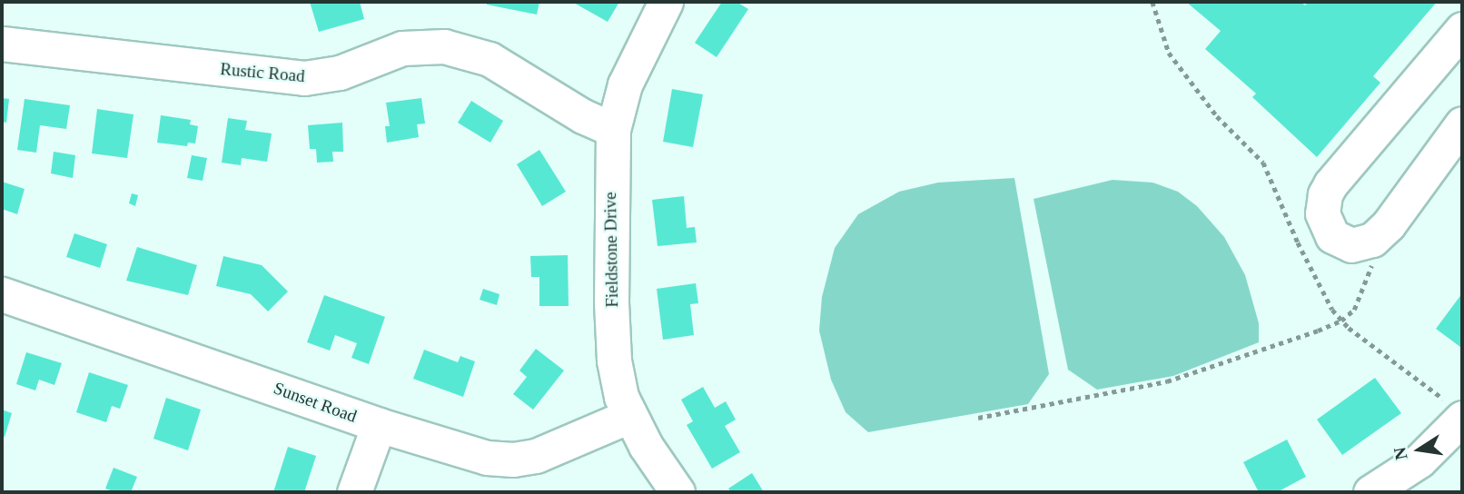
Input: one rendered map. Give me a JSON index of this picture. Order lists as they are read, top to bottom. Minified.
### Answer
{"streets":{"street":["Rustic Road","Fieldstone Drive","Sunset Road"]},"crossings":[["Rustic Road","Fieldstone Drive"],["Fieldstone Drive","Sunset Road"]],"north":"left"}
